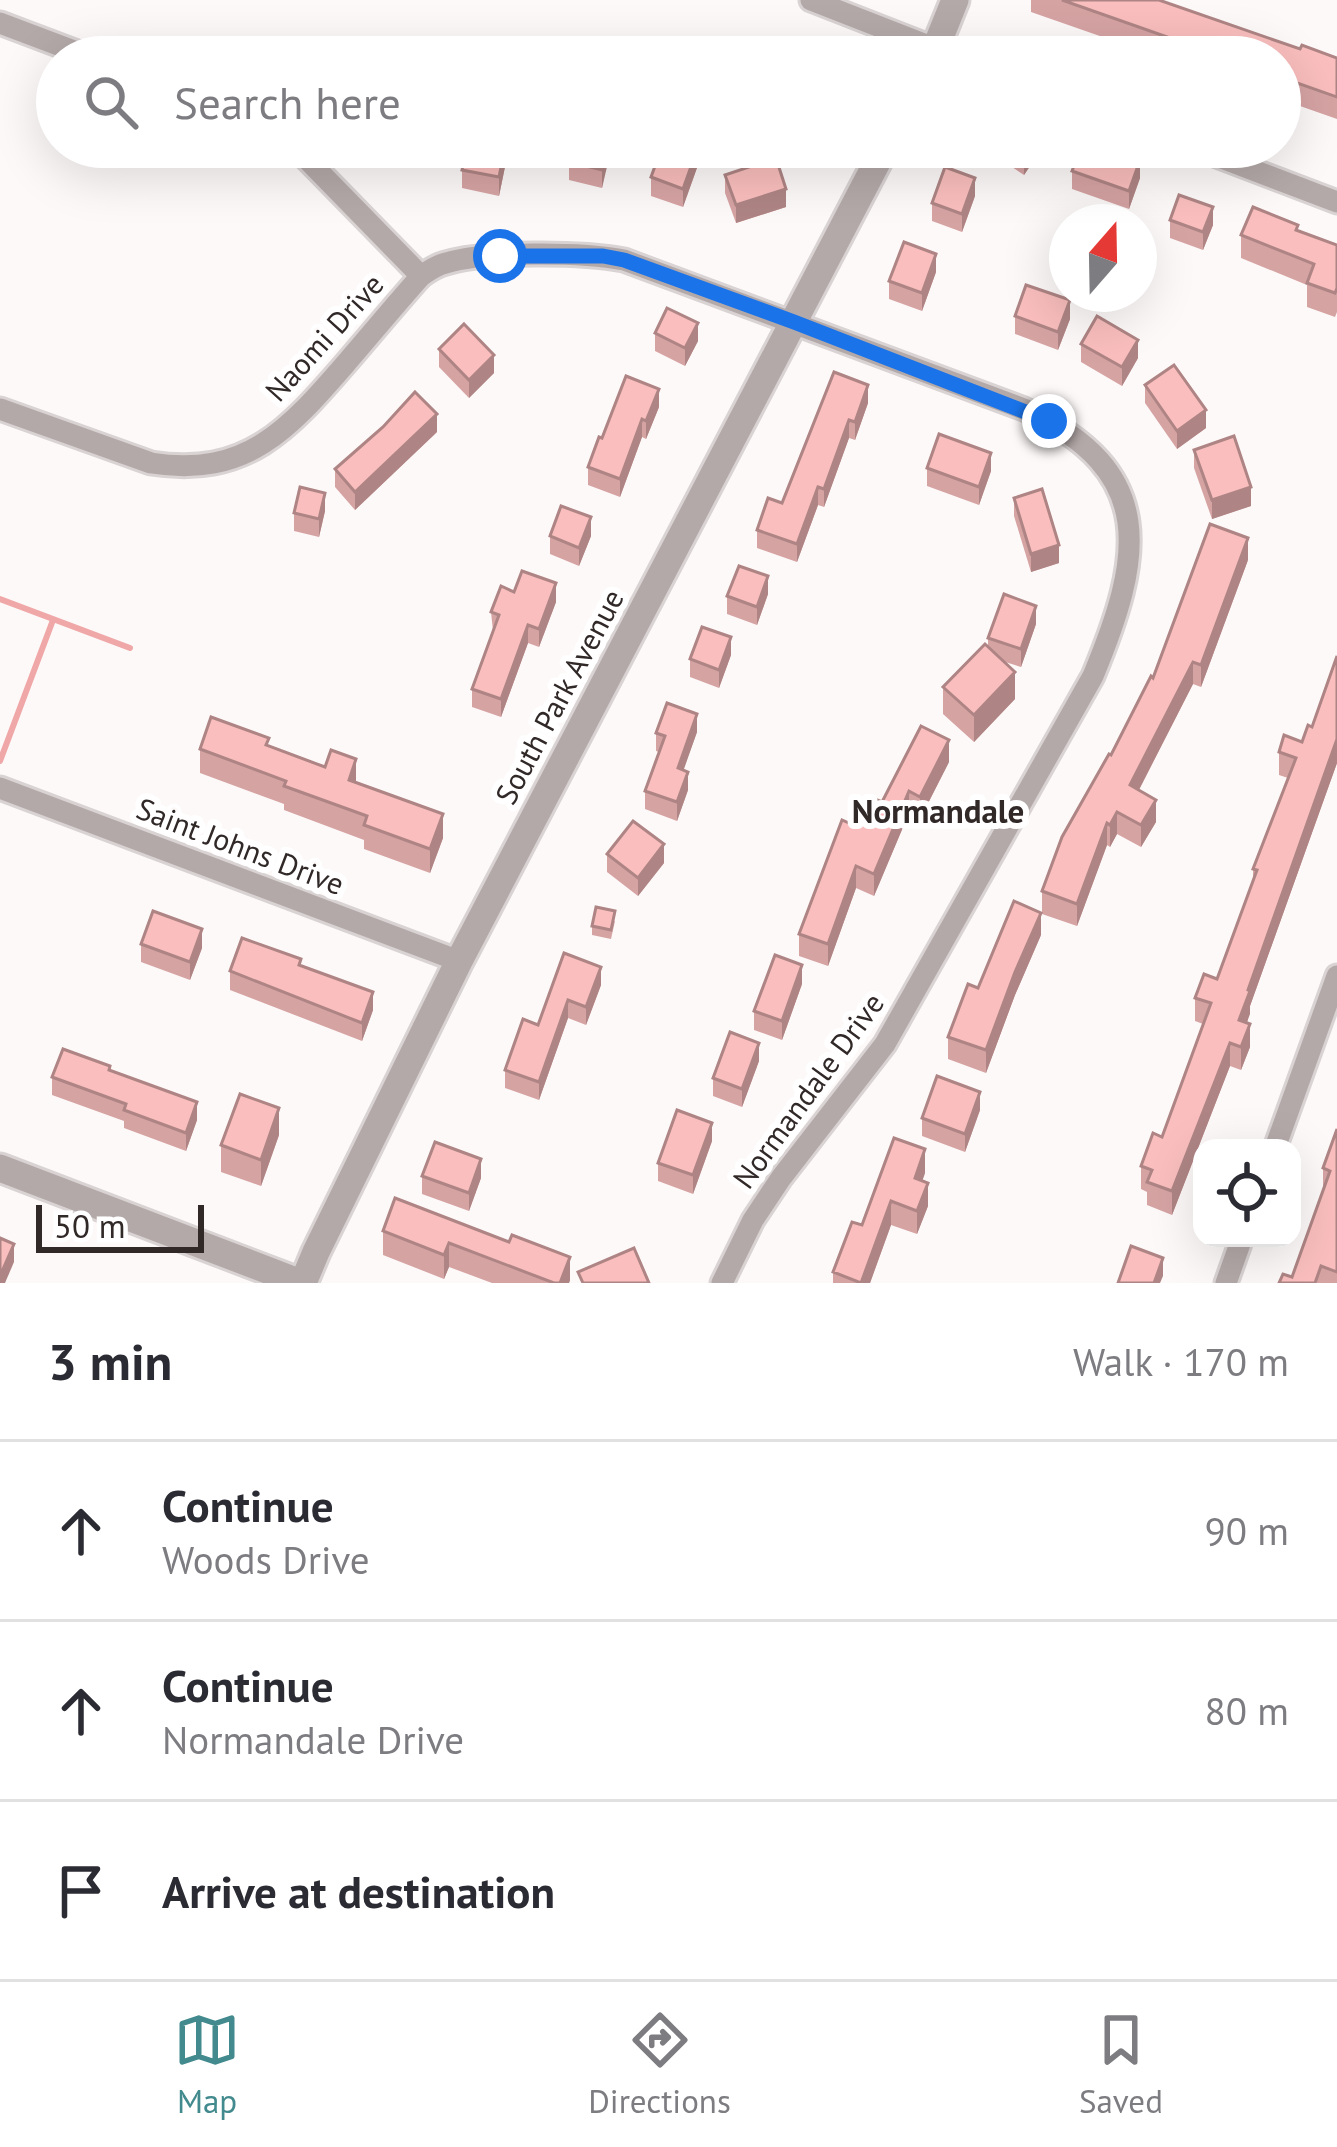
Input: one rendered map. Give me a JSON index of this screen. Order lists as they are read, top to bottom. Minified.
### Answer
{"streets":{"street":["Naomi Drive","South Park Avenue","Saint Johns Drive","Normandale Drive"]},"crossings":[["Naomi Drive","Normandale Drive"],["South Park Avenue","Saint Johns Drive"],["South Park Avenue","Normandale Drive"]],"districts":["Normandale"],"scale_bar":"50 m","north":"top","page":{"search":"Search here","scale":"50 m","heading":["3 min","Walk · 170 m"],"list":[["Continue","Woods Drive","90 m"],["Continue","Normandale Drive","80 m"],"Arrive at destination"],"nav":["Map","Directions","Saved"]}}
